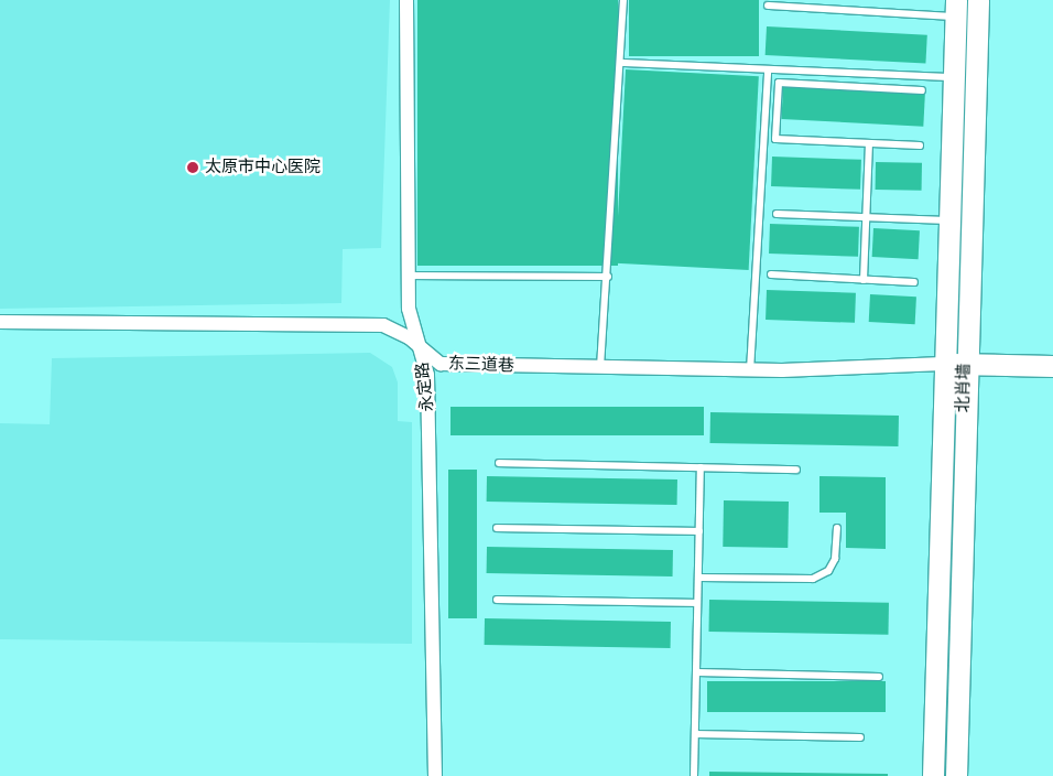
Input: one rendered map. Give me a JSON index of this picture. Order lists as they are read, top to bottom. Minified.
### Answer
{"streets":{"street":["东三道巷","永定路","北肖墙"]},"crossings":[["东三道巷","永定路"]],"places":["太原市中心医院"]}
